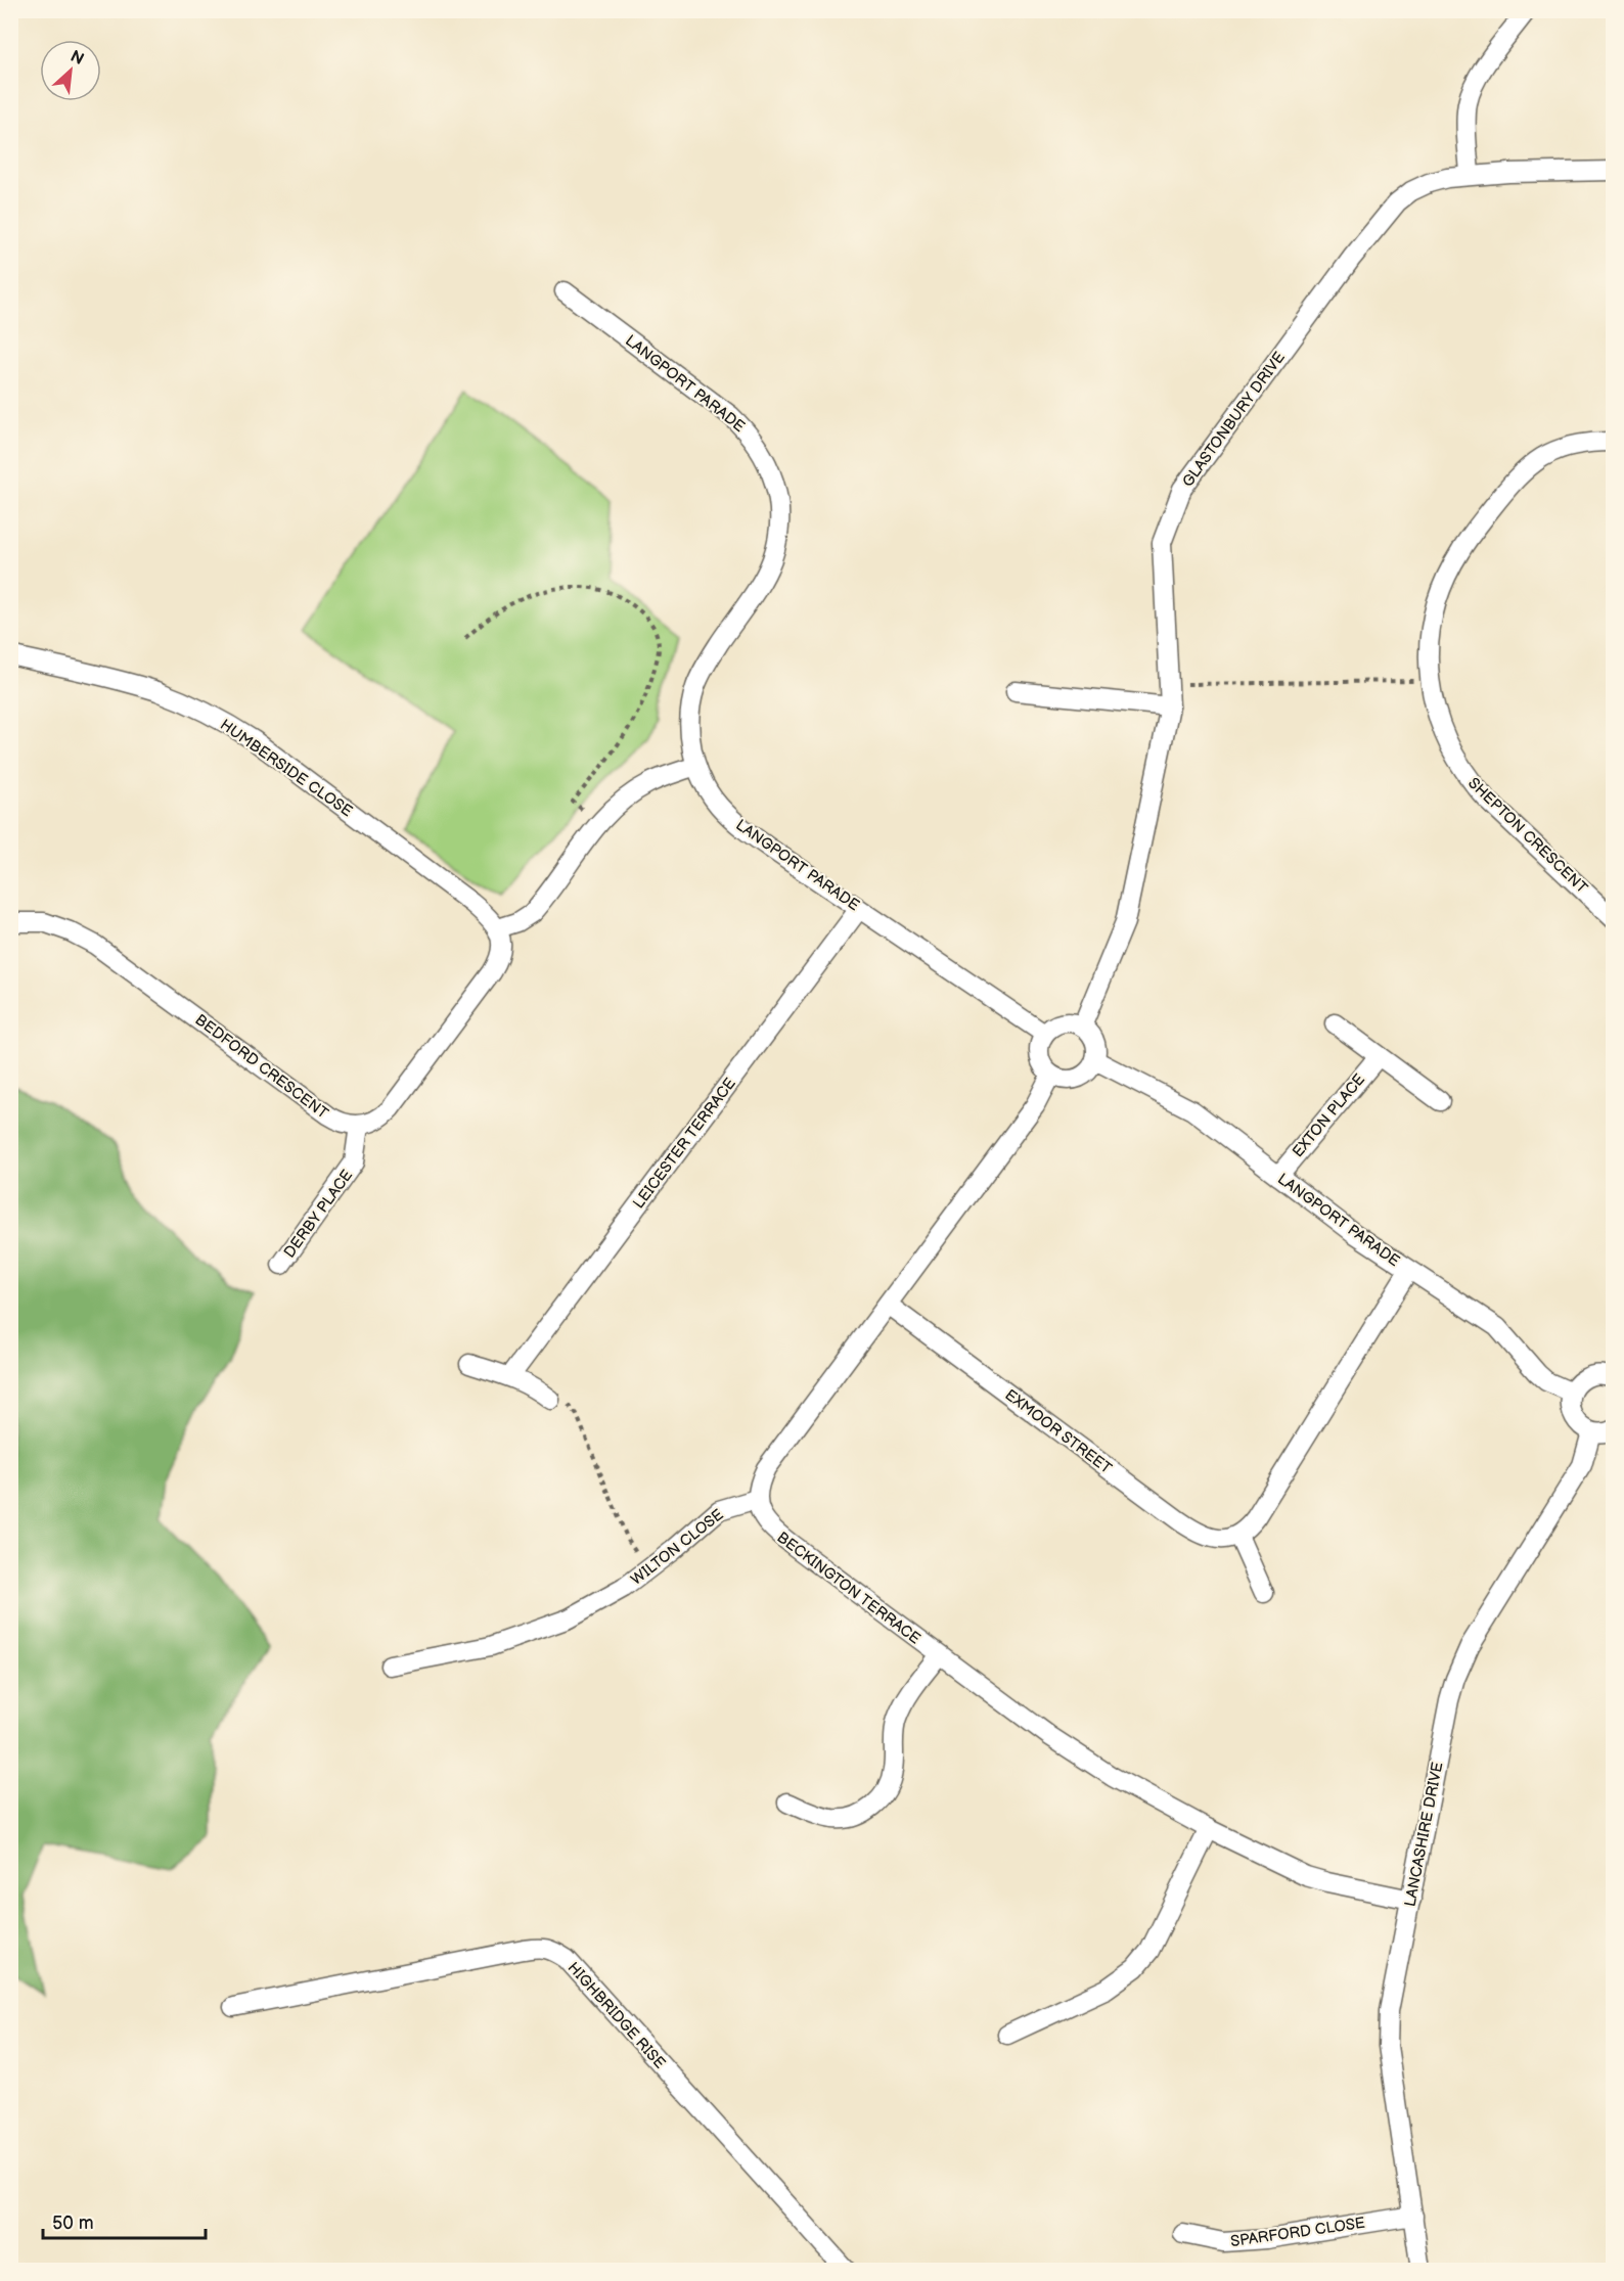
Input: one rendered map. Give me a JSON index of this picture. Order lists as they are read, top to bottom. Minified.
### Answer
{"streets":{"street":["LANGPORT PARADE","GLASTONBURY DRIVE","HUMBERSIDE CLOSE","SHEPTON CRESCENT","BEDFORD CRESCENT","EXTON PLACE","LEICESTER TERRACE","DERBY PLACE","EXMOOR STREET","WILTON CLOSE","BECKINGTON TERRACE","LANCASHIRE DRIVE","HIGHBRIDGE RISE","SPARFORD CLOSE"]},"crossings":[["LANGPORT PARADE","GLASTONBURY DRIVE"],["LANGPORT PARADE","EXTON PLACE"],["LANGPORT PARADE","LEICESTER TERRACE"],["BEDFORD CRESCENT","DERBY PLACE"],["WILTON CLOSE","BECKINGTON TERRACE"],["BECKINGTON TERRACE","LANCASHIRE DRIVE"],["LANCASHIRE DRIVE","SPARFORD CLOSE"]],"scale_bar":"50 m","north":"top right"}
